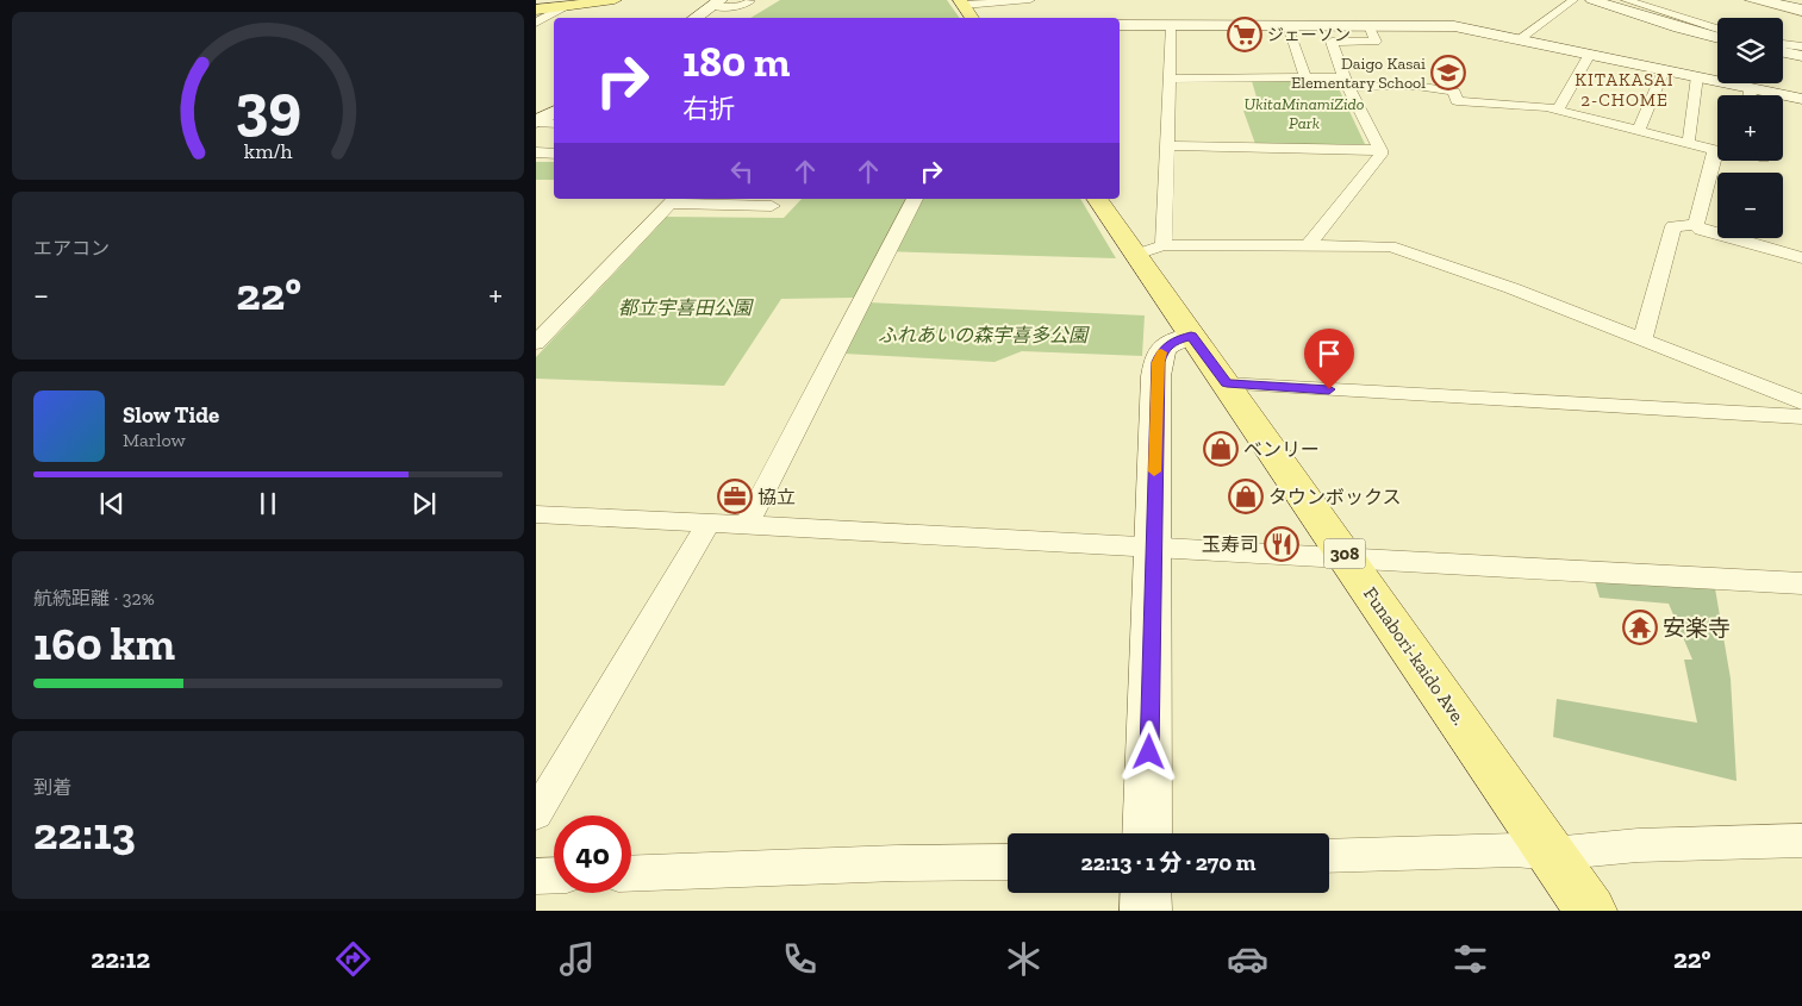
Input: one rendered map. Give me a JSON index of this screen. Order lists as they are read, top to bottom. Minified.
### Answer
{"streets":{"main road":["308","Funabori-kaido Ave."]},"districts":["KITAKASAI 2-CHOME"],"parks":["UkitaMinamiZido Park","都立宇喜田公園","ふれあいの森宇喜多公園"],"places":{"supermarket":["ジェーソン"],"school or university":["Daigo Kasai Elementary School"],"shop":["ベンリー","タウンボックス"],"office":["協立"],"restaurant":["玉寿司"],"temple":["安楽寺"]},"page":{"map_buttons":["+","−"],"turn":["180 m","右折"],"tile":["エアコン",["航続距離 · 32%","160 km"],["到着","22:13"]],"heat":["−","22°","+"],"song":["Slow Tide","Marlow"],"limit":"40","trip":"22:13 · 1 分 · 270 m","tabs":["22:12","22°"],"gauge":["39","km/h"]}}
